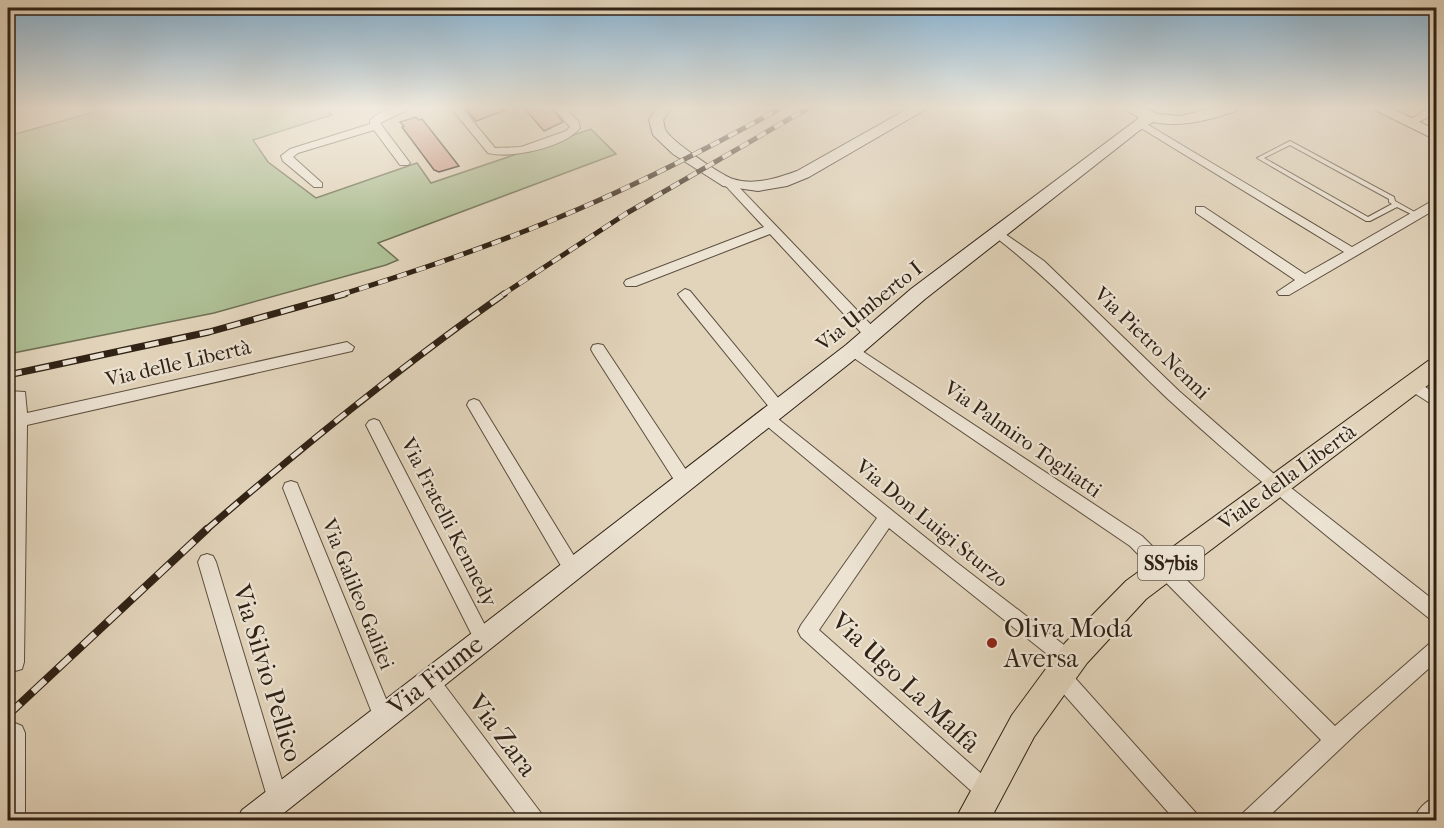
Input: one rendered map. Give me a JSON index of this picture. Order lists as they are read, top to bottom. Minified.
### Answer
{"streets":{"main road":["Via Umberto I","Viale della Libertà","SS7bis","Via Fiume"],"street":["Via Pietro Nenni","Via delle Libertà","Via Palmiro Togliatti","Via Fratelli Kennedy","Via Don Luigi Sturzo","Via Galileo Galilei","Via Silvio Pellico","Via Ugo La Malfa","Via Zara"]},"crossings":[["Via Umberto I","Via Pietro Nenni"],["Via Umberto I","Via Palmiro Togliatti"],["Via Umberto I","Via Don Luigi Sturzo"],["Via Umberto I","Via Fiume"],["Via Pietro Nenni","Viale della Libertà"],["Via Palmiro Togliatti","Viale della Libertà"],["Viale della Libertà","Via Don Luigi Sturzo"],["Viale della Libertà","Via Ugo La Malfa"],["Via Fratelli Kennedy","Via Fiume"],["Via Don Luigi Sturzo","Via Ugo La Malfa"],["Via Galileo Galilei","Via Fiume"],["Via Silvio Pellico","Via Fiume"],["Via Fiume","Via Zara"]],"places":["Oliva Moda Aversa"]}
